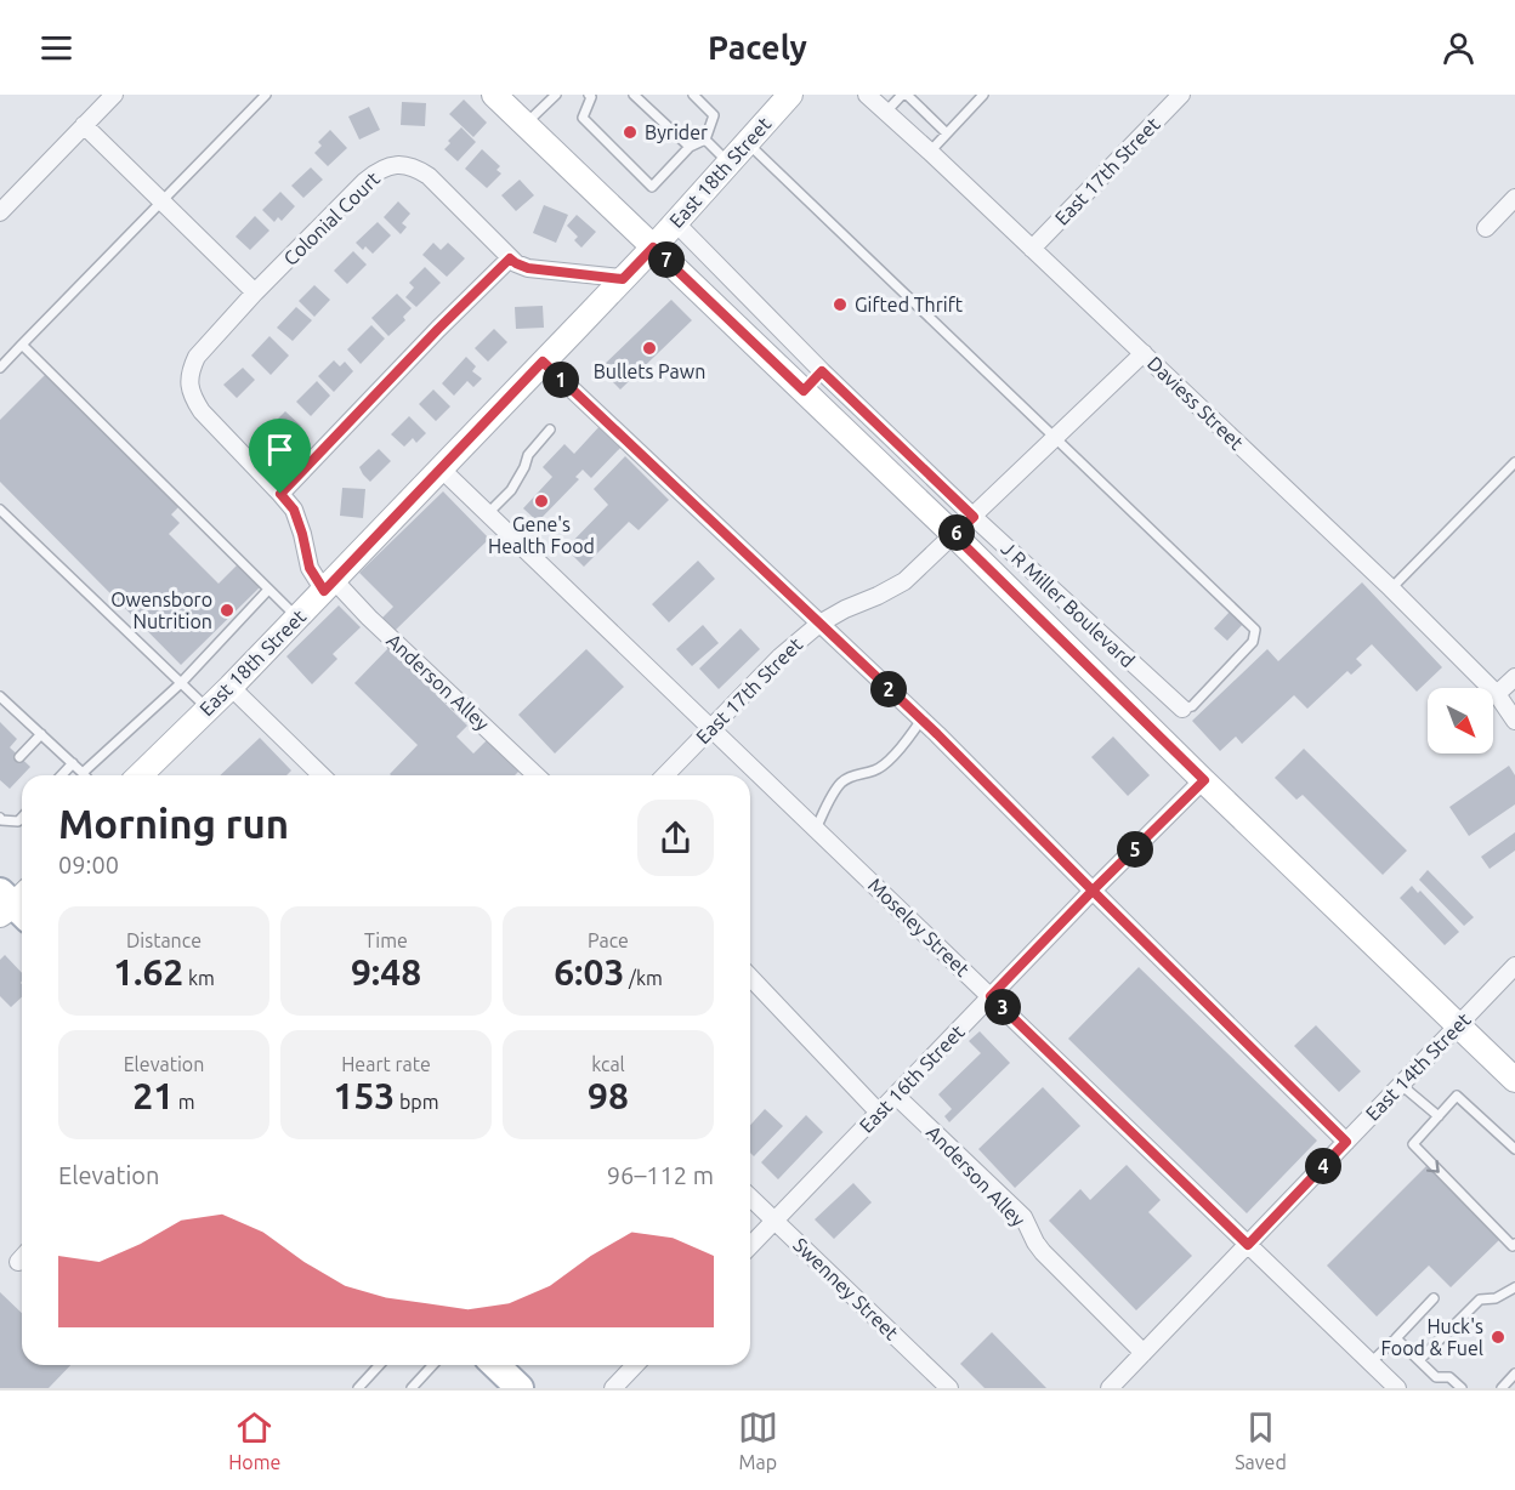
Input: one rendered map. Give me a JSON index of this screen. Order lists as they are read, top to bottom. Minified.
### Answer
{"streets":{"street":["East 17th Street","East 18th Street","Colonial Court","Daviess Street","J R Miller Boulevard","Anderson Alley","Moseley Street","East 14th Street","East 16th Street","Swenney Street"]},"crossings":[["East 17th Street","Daviess Street"],["East 17th Street","J R Miller Boulevard"],["East 17th Street","Moseley Street"],["East 18th Street","Colonial Court"],["East 18th Street","J R Miller Boulevard"],["East 18th Street","Anderson Alley"],["East 18th Street","Moseley Street"],["Colonial Court","Anderson Alley"],["Anderson Alley","East 14th Street"],["Anderson Alley","East 16th Street"],["Moseley Street","East 14th Street"],["Moseley Street","East 16th Street"],["East 16th Street","Swenney Street"]],"places":["Byrider","Gifted Thrift","Bullets Pawn","Gene's Health Food","Owensboro Nutrition","Huck's Food & Fuel"],"north":"bottom right","page":{"header":"Pacely","pins":["7","1","6","2","5","3","4"],"heading":["Morning run","09:00"],"stats":[["Distance","1.62 km"],["Time","9:48"],["Pace","6:03 /km"],["Elevation","21 m"],["Heart rate","153 bpm"],["kcal","98"]],"chart":["Elevation","96–112 m"],"tabs":["Home","Map","Saved"]}}
